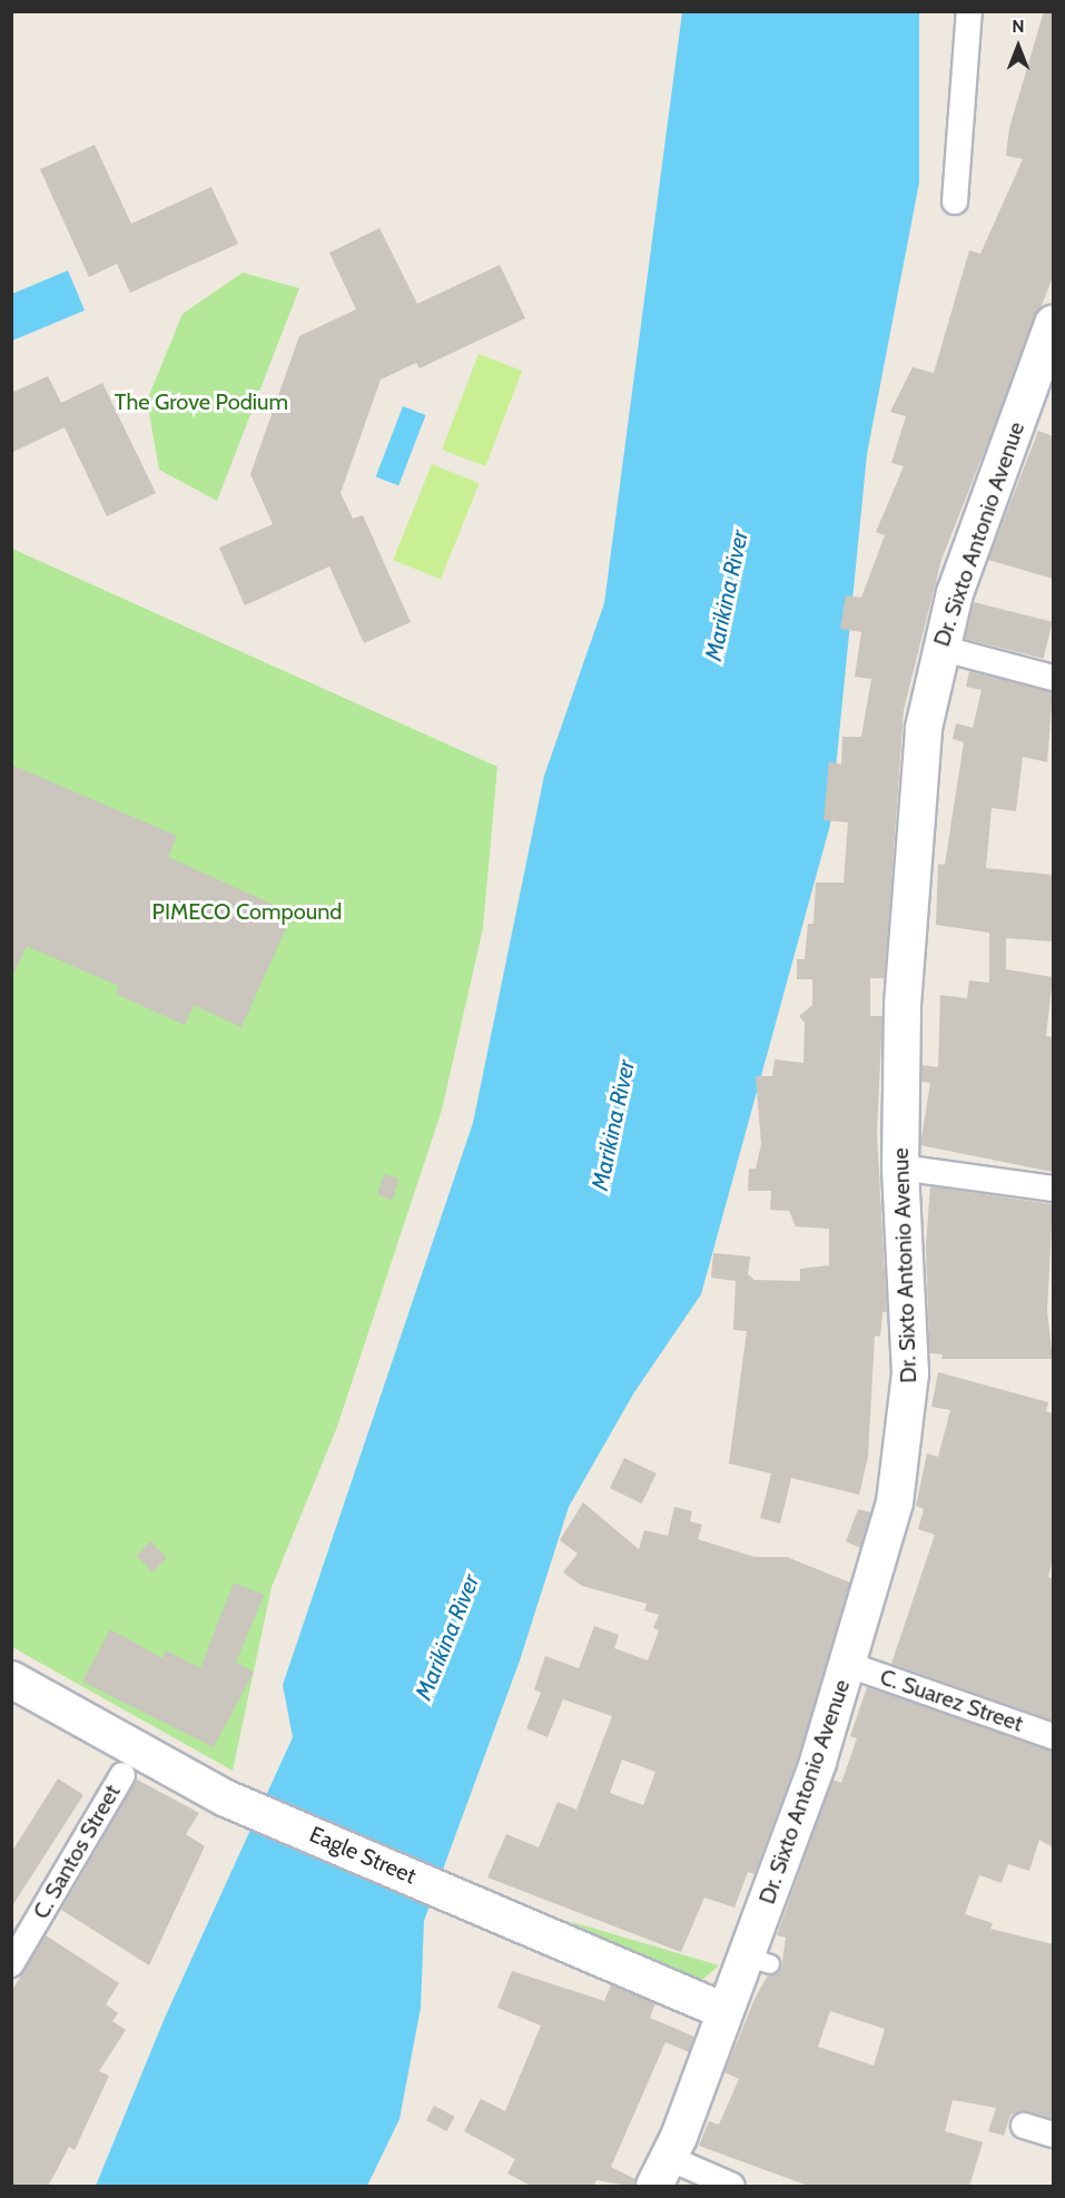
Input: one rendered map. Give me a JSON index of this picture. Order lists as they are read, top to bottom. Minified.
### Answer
{"streets":{"main road":["Dr. Sixto Antonio Avenue","Eagle Street"],"street":["C. Suarez Street","C. Santos Street"]},"crossings":[["Dr. Sixto Antonio Avenue","C. Suarez Street"],["Dr. Sixto Antonio Avenue","Eagle Street"]],"water":["Marikina River"],"parks":["The Grove Podium","PIMECO Compound"],"north":"top"}
